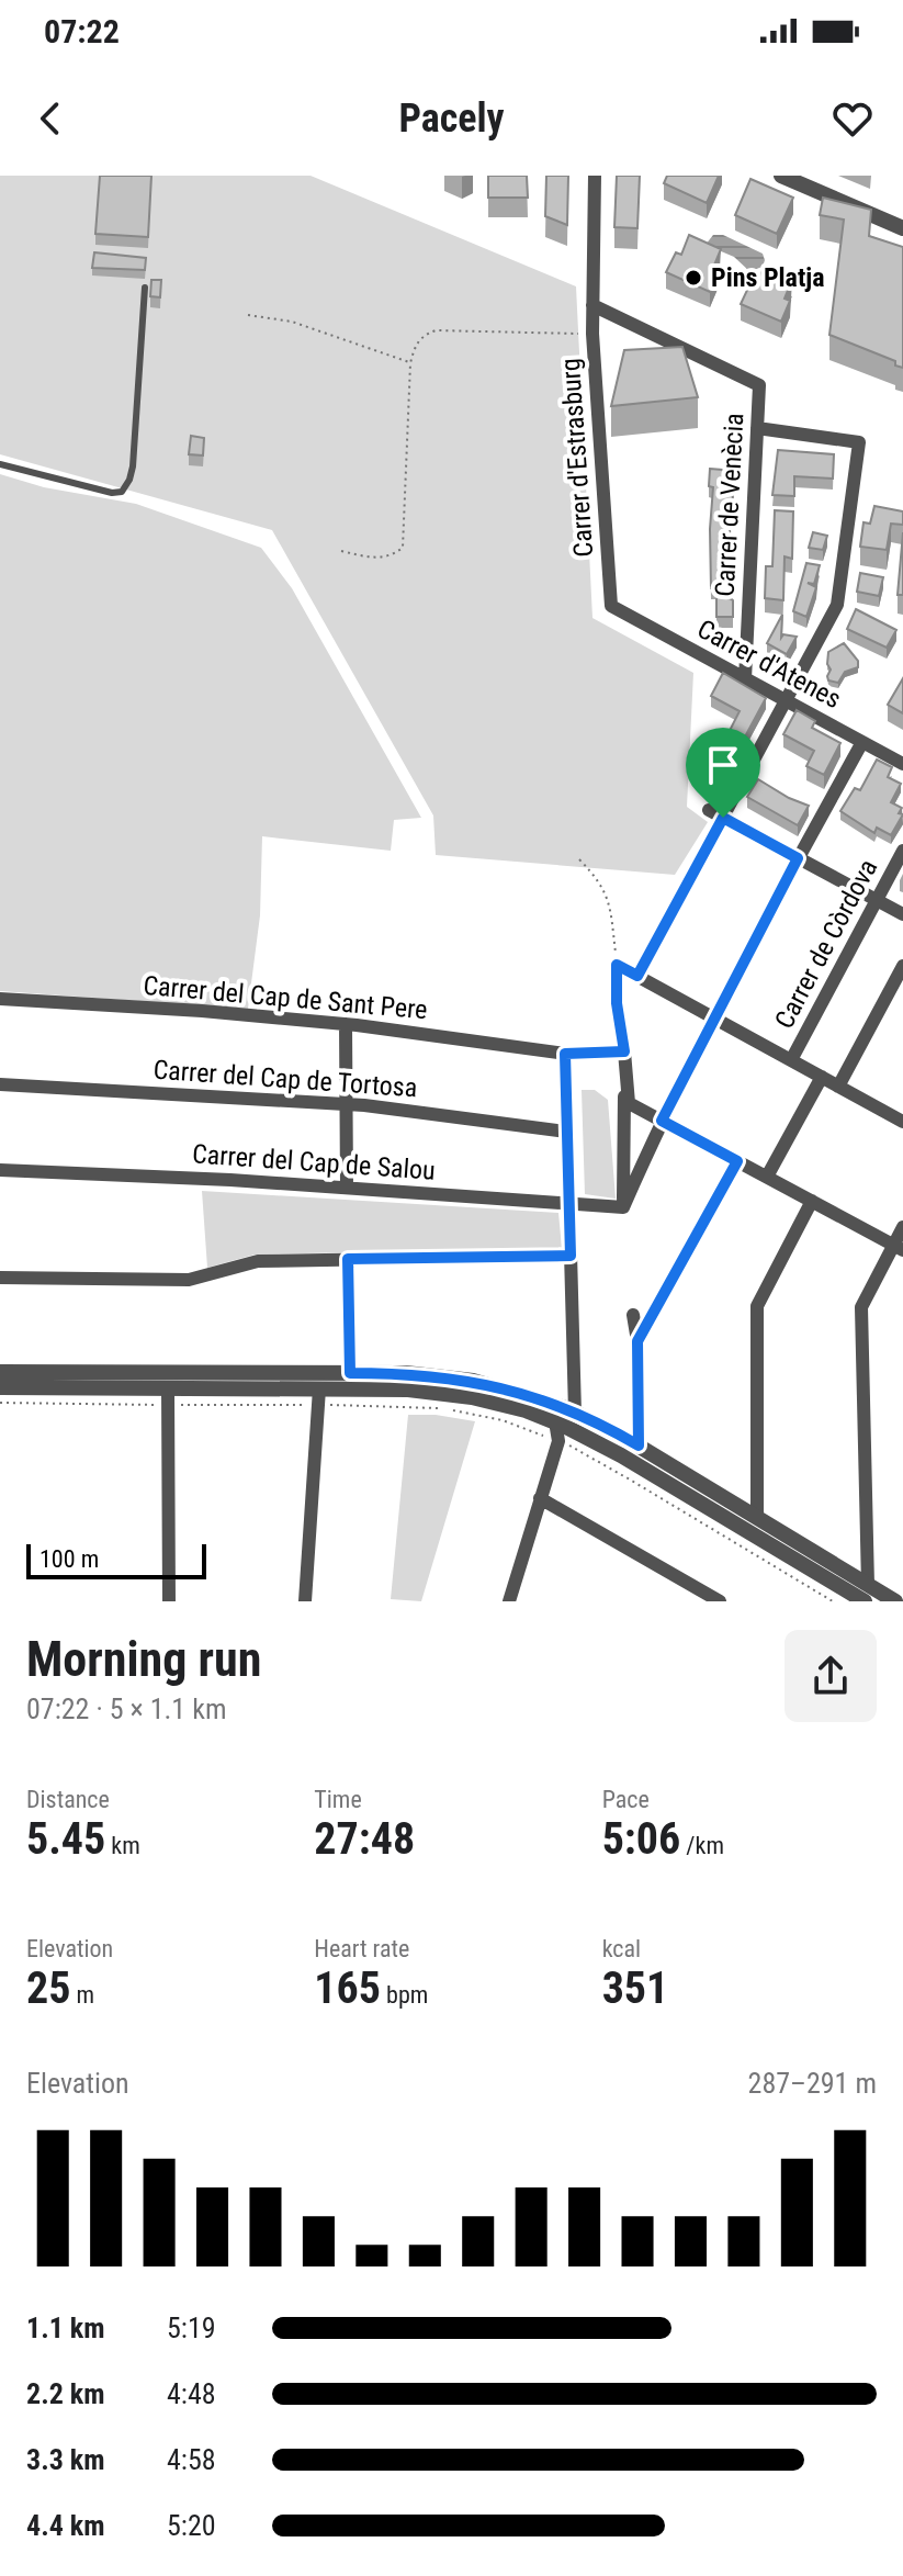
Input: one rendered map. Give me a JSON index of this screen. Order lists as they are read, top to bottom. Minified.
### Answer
{"streets":{"street":["Carrer d'Estrasburg","Carrer de Venècia","Carrer d'Atenes","Carrer de Còrdova","Carrer del Cap de Sant Pere","Carrer del Cap de Tortosa","Carrer del Cap de Salou"]},"crossings":[["Carrer d'Estrasburg","Carrer de Venècia"],["Carrer d'Estrasburg","Carrer d'Atenes"],["Carrer de Venècia","Carrer d'Atenes"]],"places":["Pins Platja"],"scale_bar":"100 m","page":{"status":"07:22","header":"Pacely","scale":"100 m","heading":["Morning run","07:22 · 5 × 1.1 km"],"stats":[["Distance","5.45 km"],["Time","27:48"],["Pace","5:06 /km"],["Elevation","25 m"],["Heart rate","165 bpm"],["kcal","351"]],"chart":["Elevation","287–291 m"],"list":[{"name":"1.1 km","note":"5:19"},{"name":"2.2 km","note":"4:48"},{"name":"3.3 km","note":"4:58"},{"name":"4.4 km","note":"5:20"}]}}
